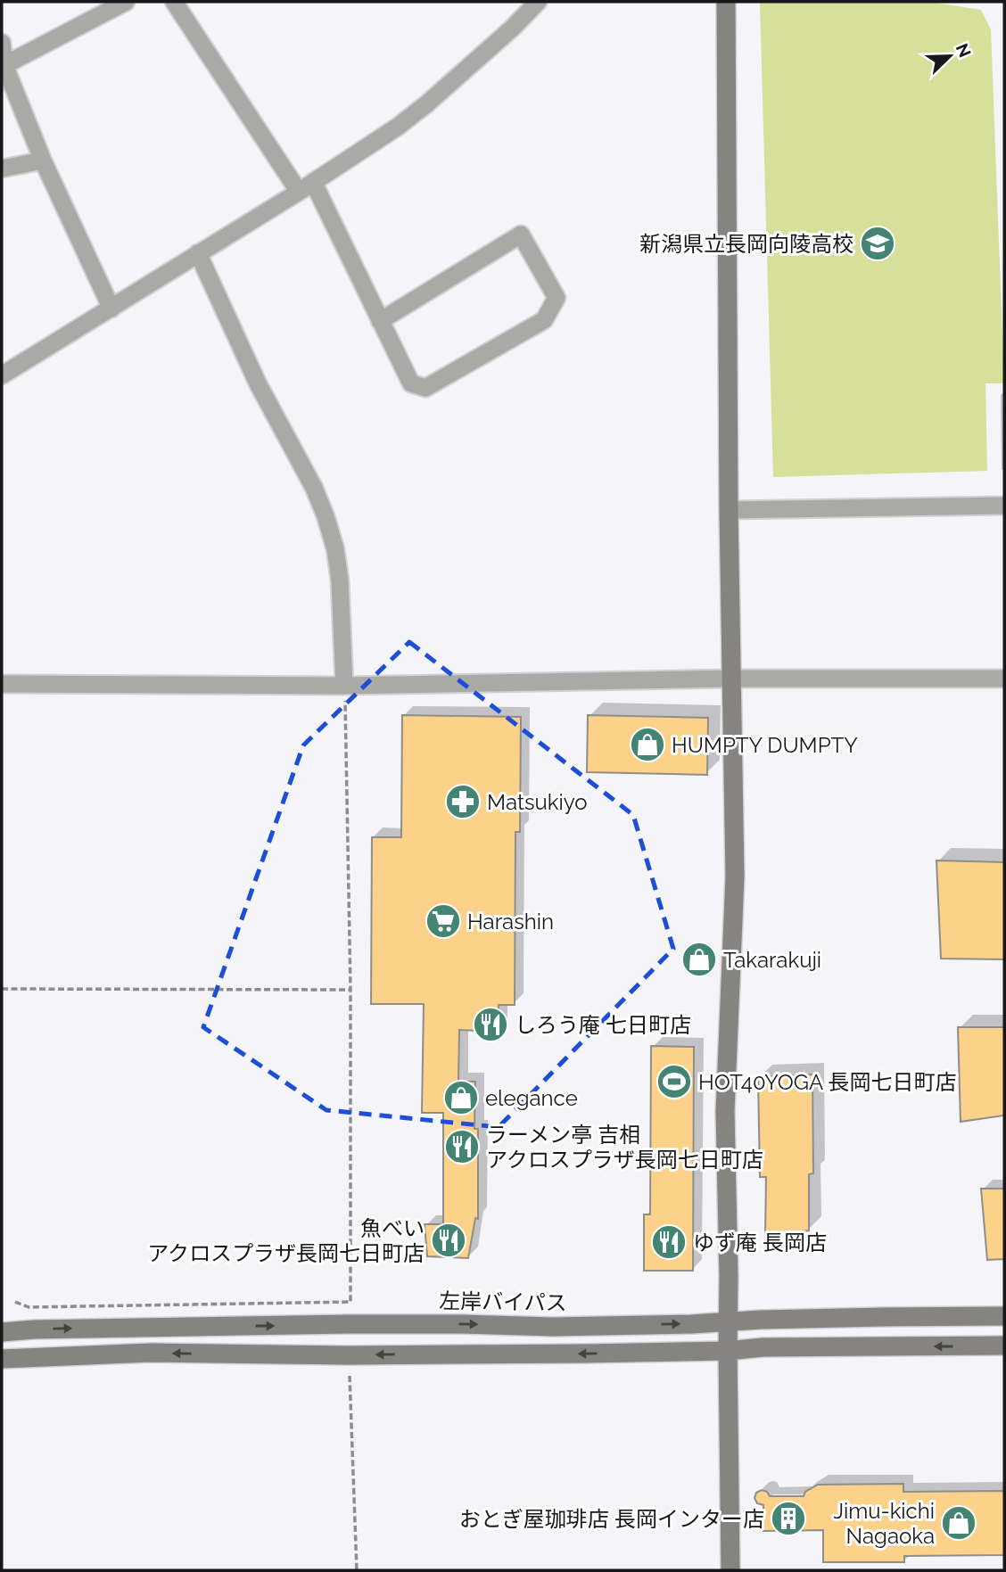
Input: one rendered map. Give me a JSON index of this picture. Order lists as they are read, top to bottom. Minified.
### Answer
{"streets":{"street":["左岸バイパス"]},"places":{"school or university":["新潟県立長岡向陵高校"],"shop":["HUMPTY DUMPTY","Takarakuji","elegance","Jimu-kichi Nagaoka"],"pharmacy":["Matsukiyo"],"supermarket":["Harashin"],"restaurant":["しろう庵 七日町店","ラーメン亭 吉相 アクロスプラザ長岡七日町店","魚べい アクロスプラザ長岡七日町店","ゆず庵 長岡店"],"sports":["HOT40YOGA 長岡七日町店"],"building":["おとぎ屋珈琲店 長岡インター店"]},"north":"top right"}
